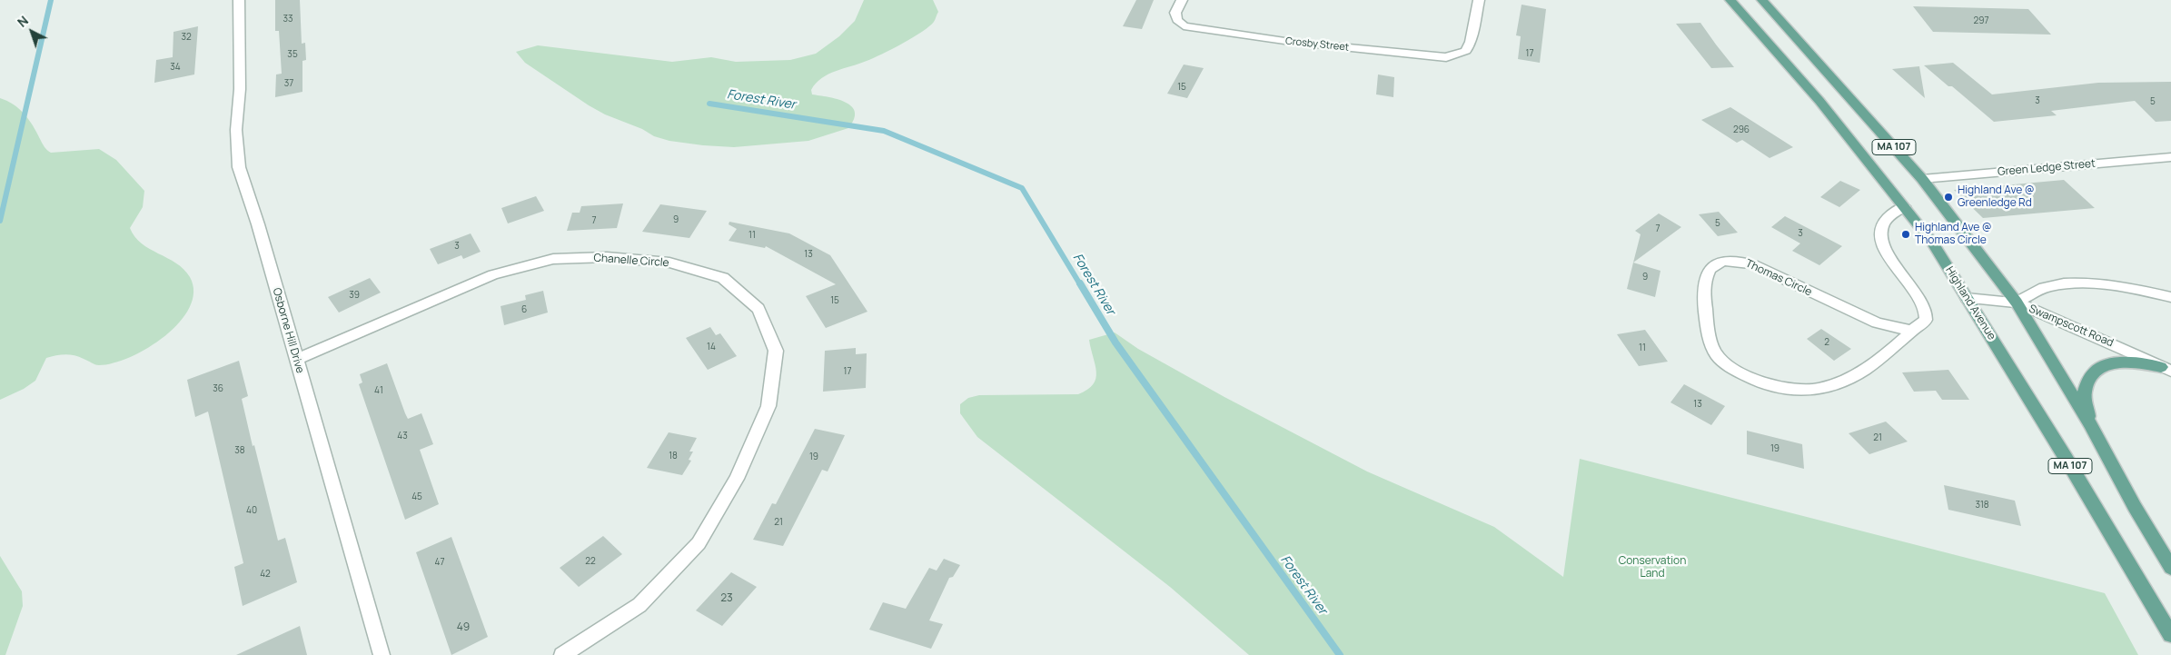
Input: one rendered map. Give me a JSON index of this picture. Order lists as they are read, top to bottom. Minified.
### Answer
{"streets":{"main road":["MA 107","Highland Avenue"],"street":["Crosby Street","Green Ledge Street","Chanelle Circle","Thomas Circle","Swampscott Road","Osborne Hill Drive"]},"crossings":[["MA 107","Green Ledge Street"],["MA 107","Swampscott Road"],["Chanelle Circle","Osborne Hill Drive"],["Thomas Circle","Highland Avenue"],["Highland Avenue","Swampscott Road"]],"water":["Forest River"],"parks":["Conservation Land"],"places":["Highland Ave @ Greenledge Rd","Highland Ave @ Thomas Circle"],"house_numbers":["33","297","32","17","35","34","37","15","3","5","296","9","7","5","7","3","11","3","13","9","39","15","6","2","14","11","17","36","41","13","43","21","19","38","18","19","45","318","40","21","22","47","42","23","49"],"north":"top left"}
